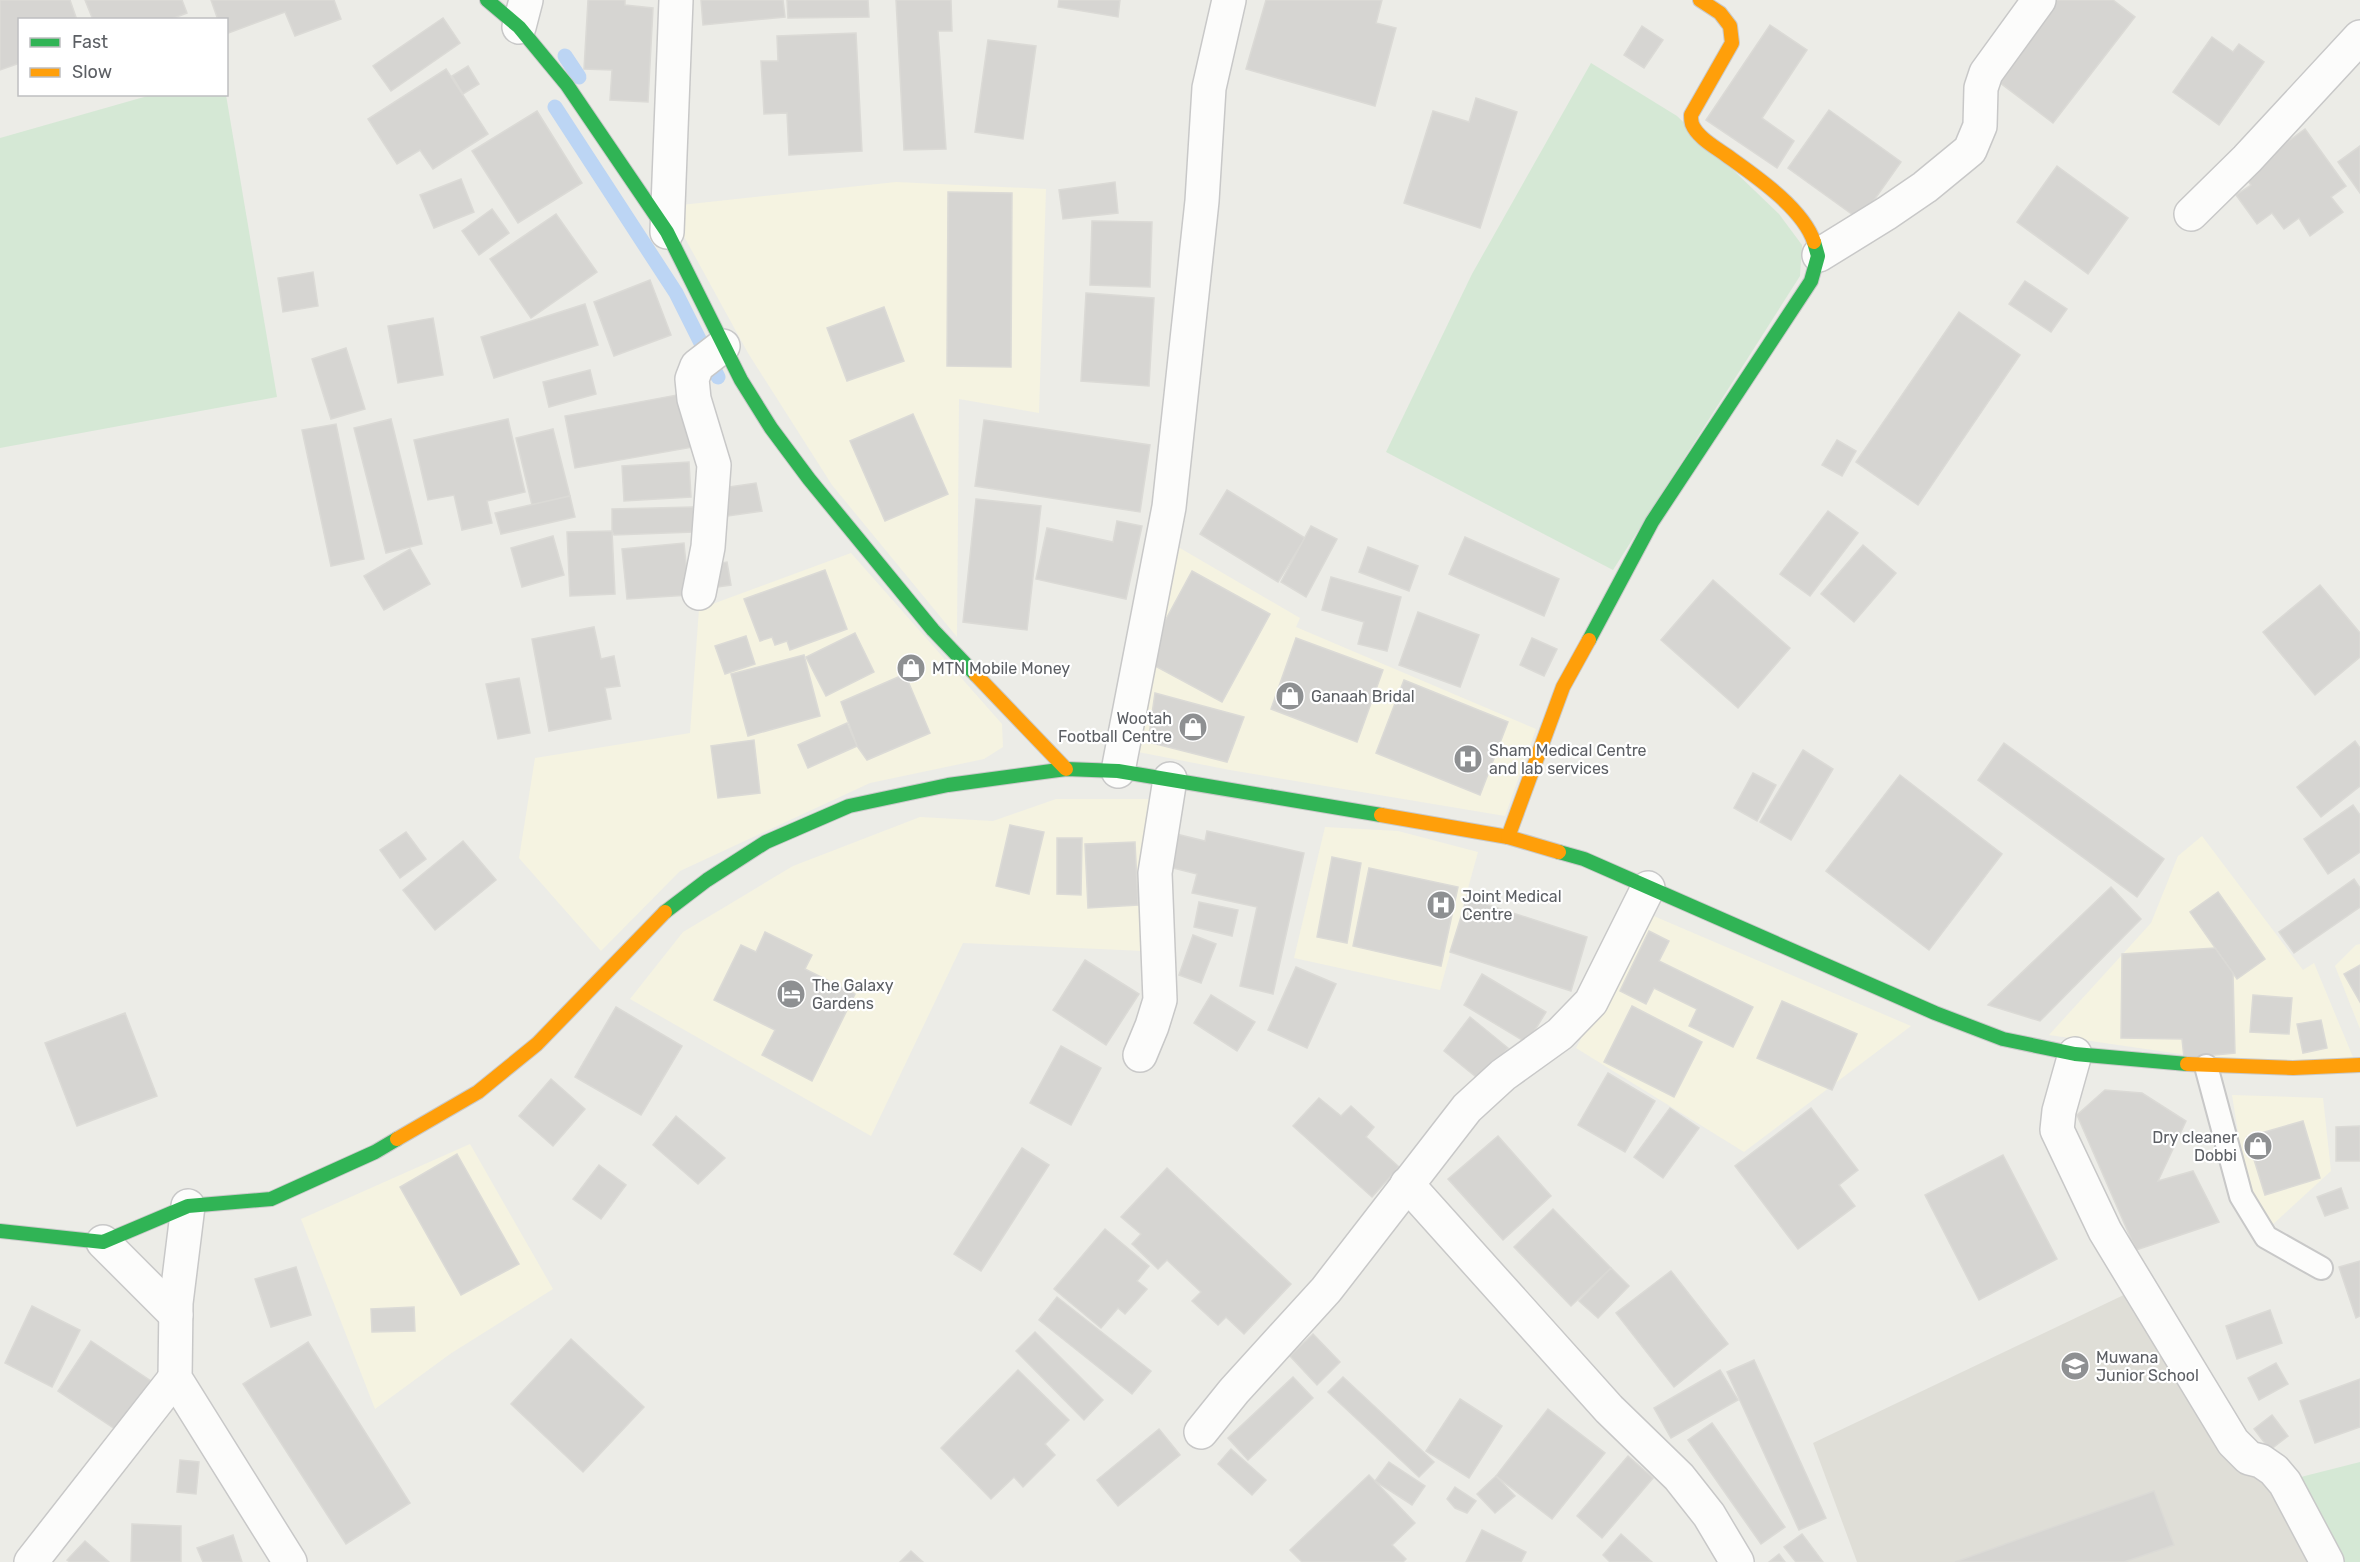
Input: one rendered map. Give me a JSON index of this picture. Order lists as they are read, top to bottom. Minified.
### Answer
{"places":{"shop":["MTN Mobile Money","Ganaah Bridal","Wootah Football Centre","Dry cleaner Dobbi"],"hospital":["Sham Medical Centre and lab services","Joint Medical Centre"],"hotel":["The Galaxy Gardens"],"school or university":["Muwana Junior School"]},"legend":["Fast","Slow"]}
